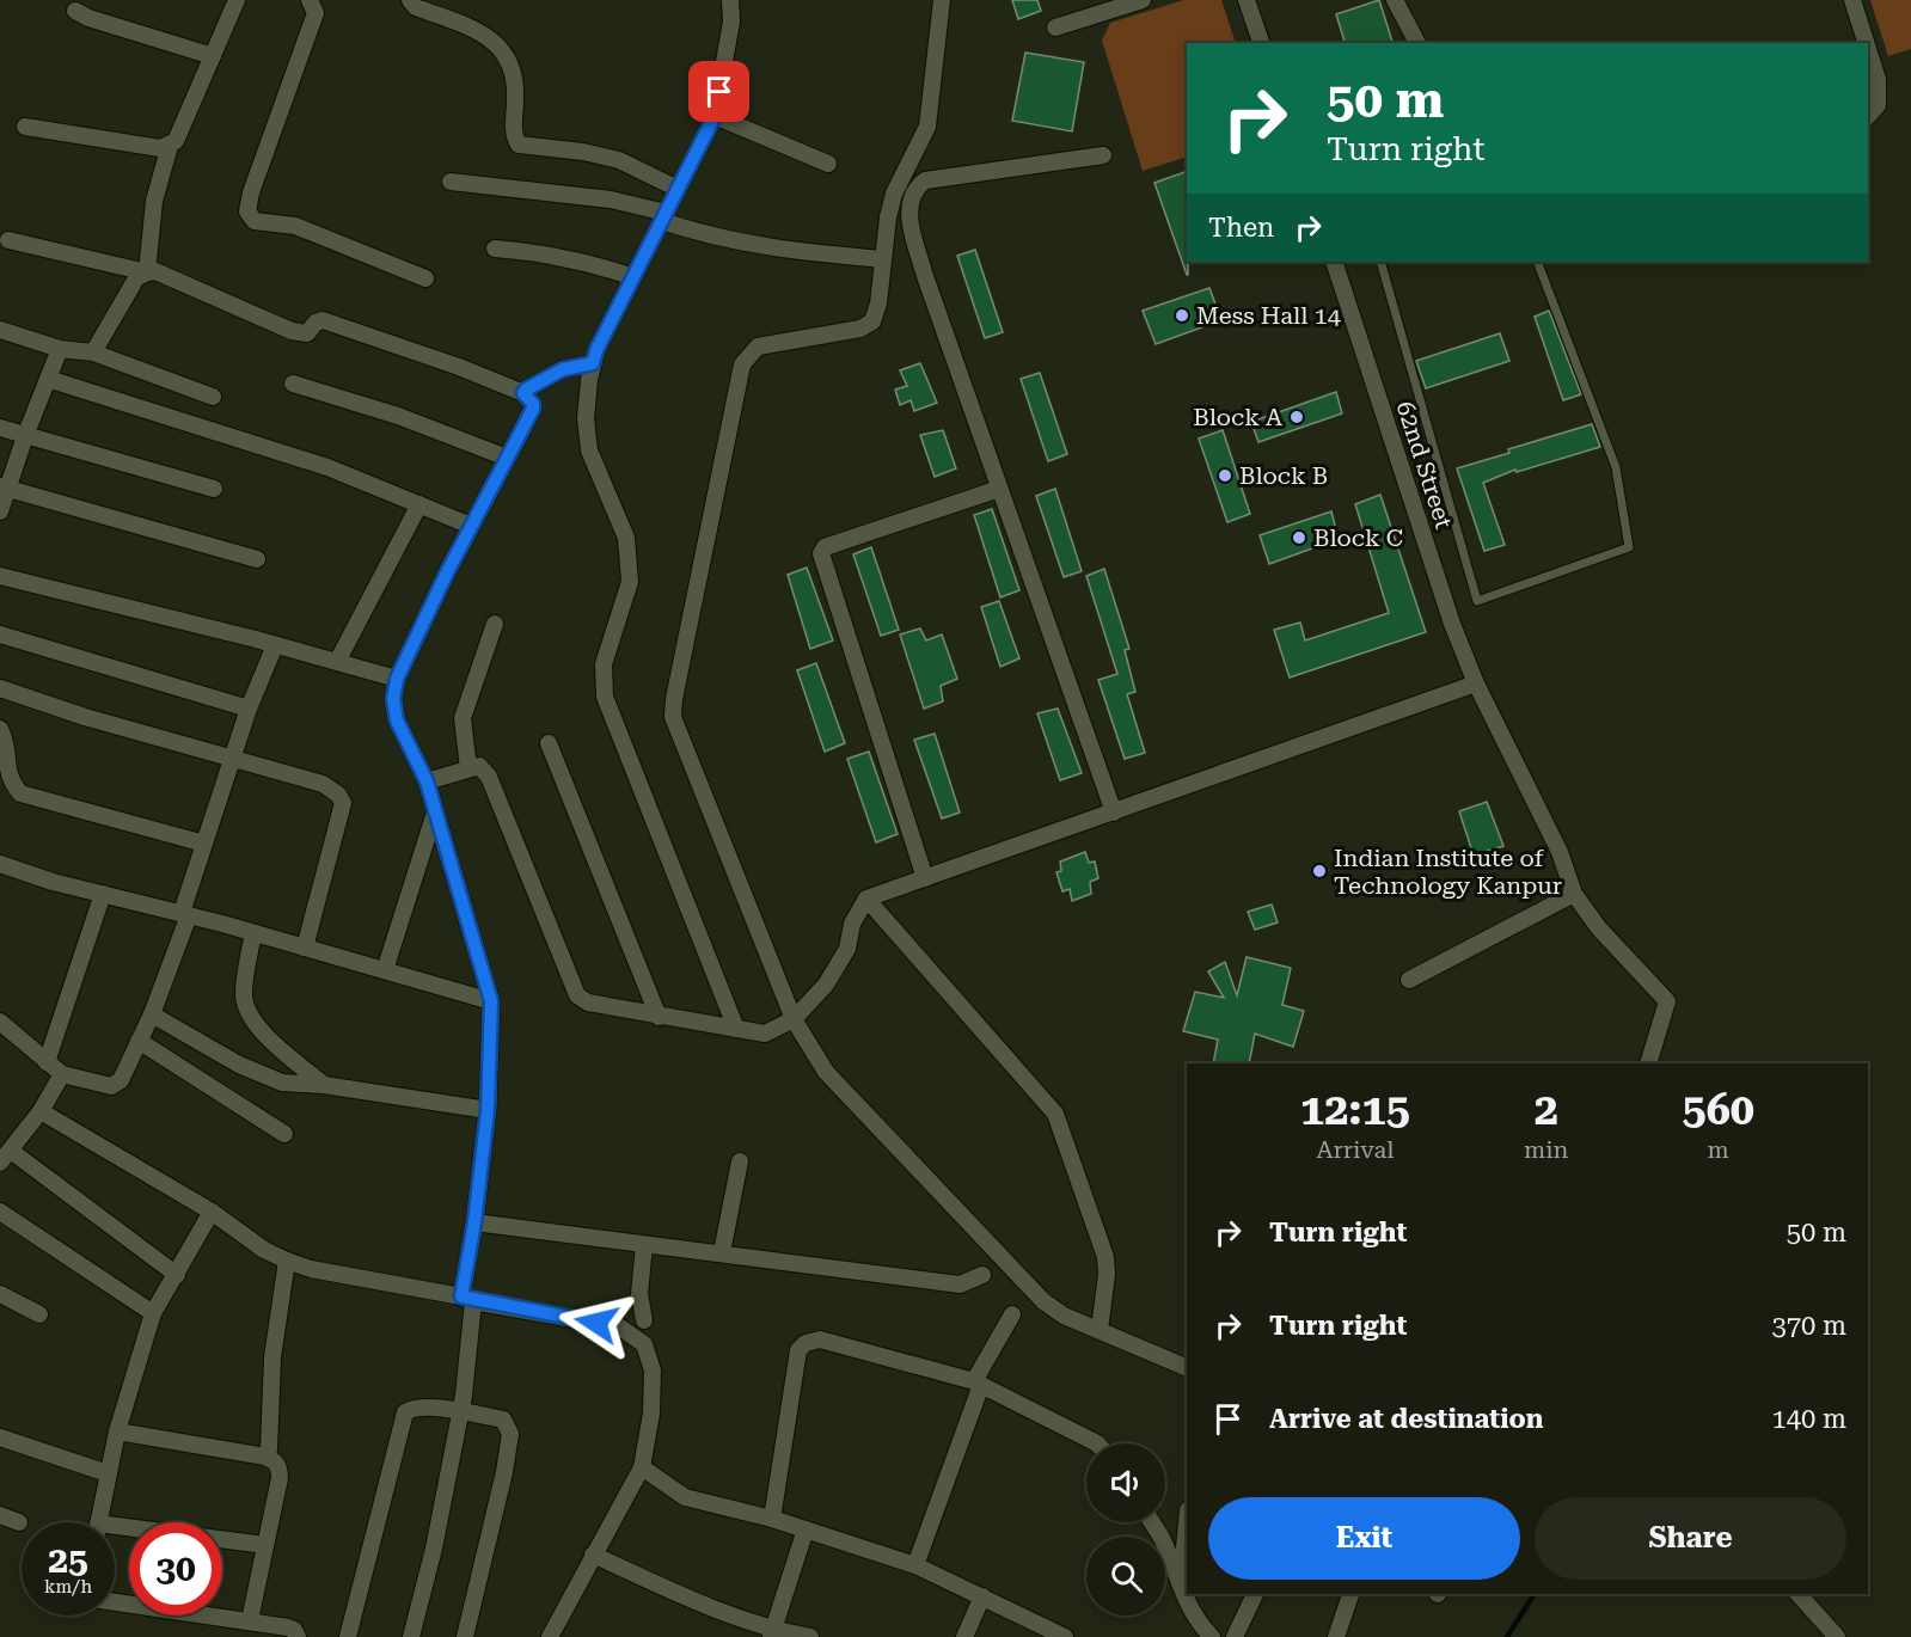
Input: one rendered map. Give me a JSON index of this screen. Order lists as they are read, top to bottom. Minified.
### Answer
{"streets":{"street":["62nd Street"]},"places":["Mess Hall 14","Block A","Block B","Block C","Indian Institute of Technology Kanpur"],"page":{"turn":["50 m","Turn right"],"then":"Then","eta":["12:15","Arrival","2","min","560","m"],"list":[{"name":"Turn right","value":"50 m"},{"name":"Turn right","value":"370 m"},{"name":"Arrive at destination","value":"140 m"}],"buttons":["Exit","Share"],"speed":"25 km/h","limit":"30"}}
